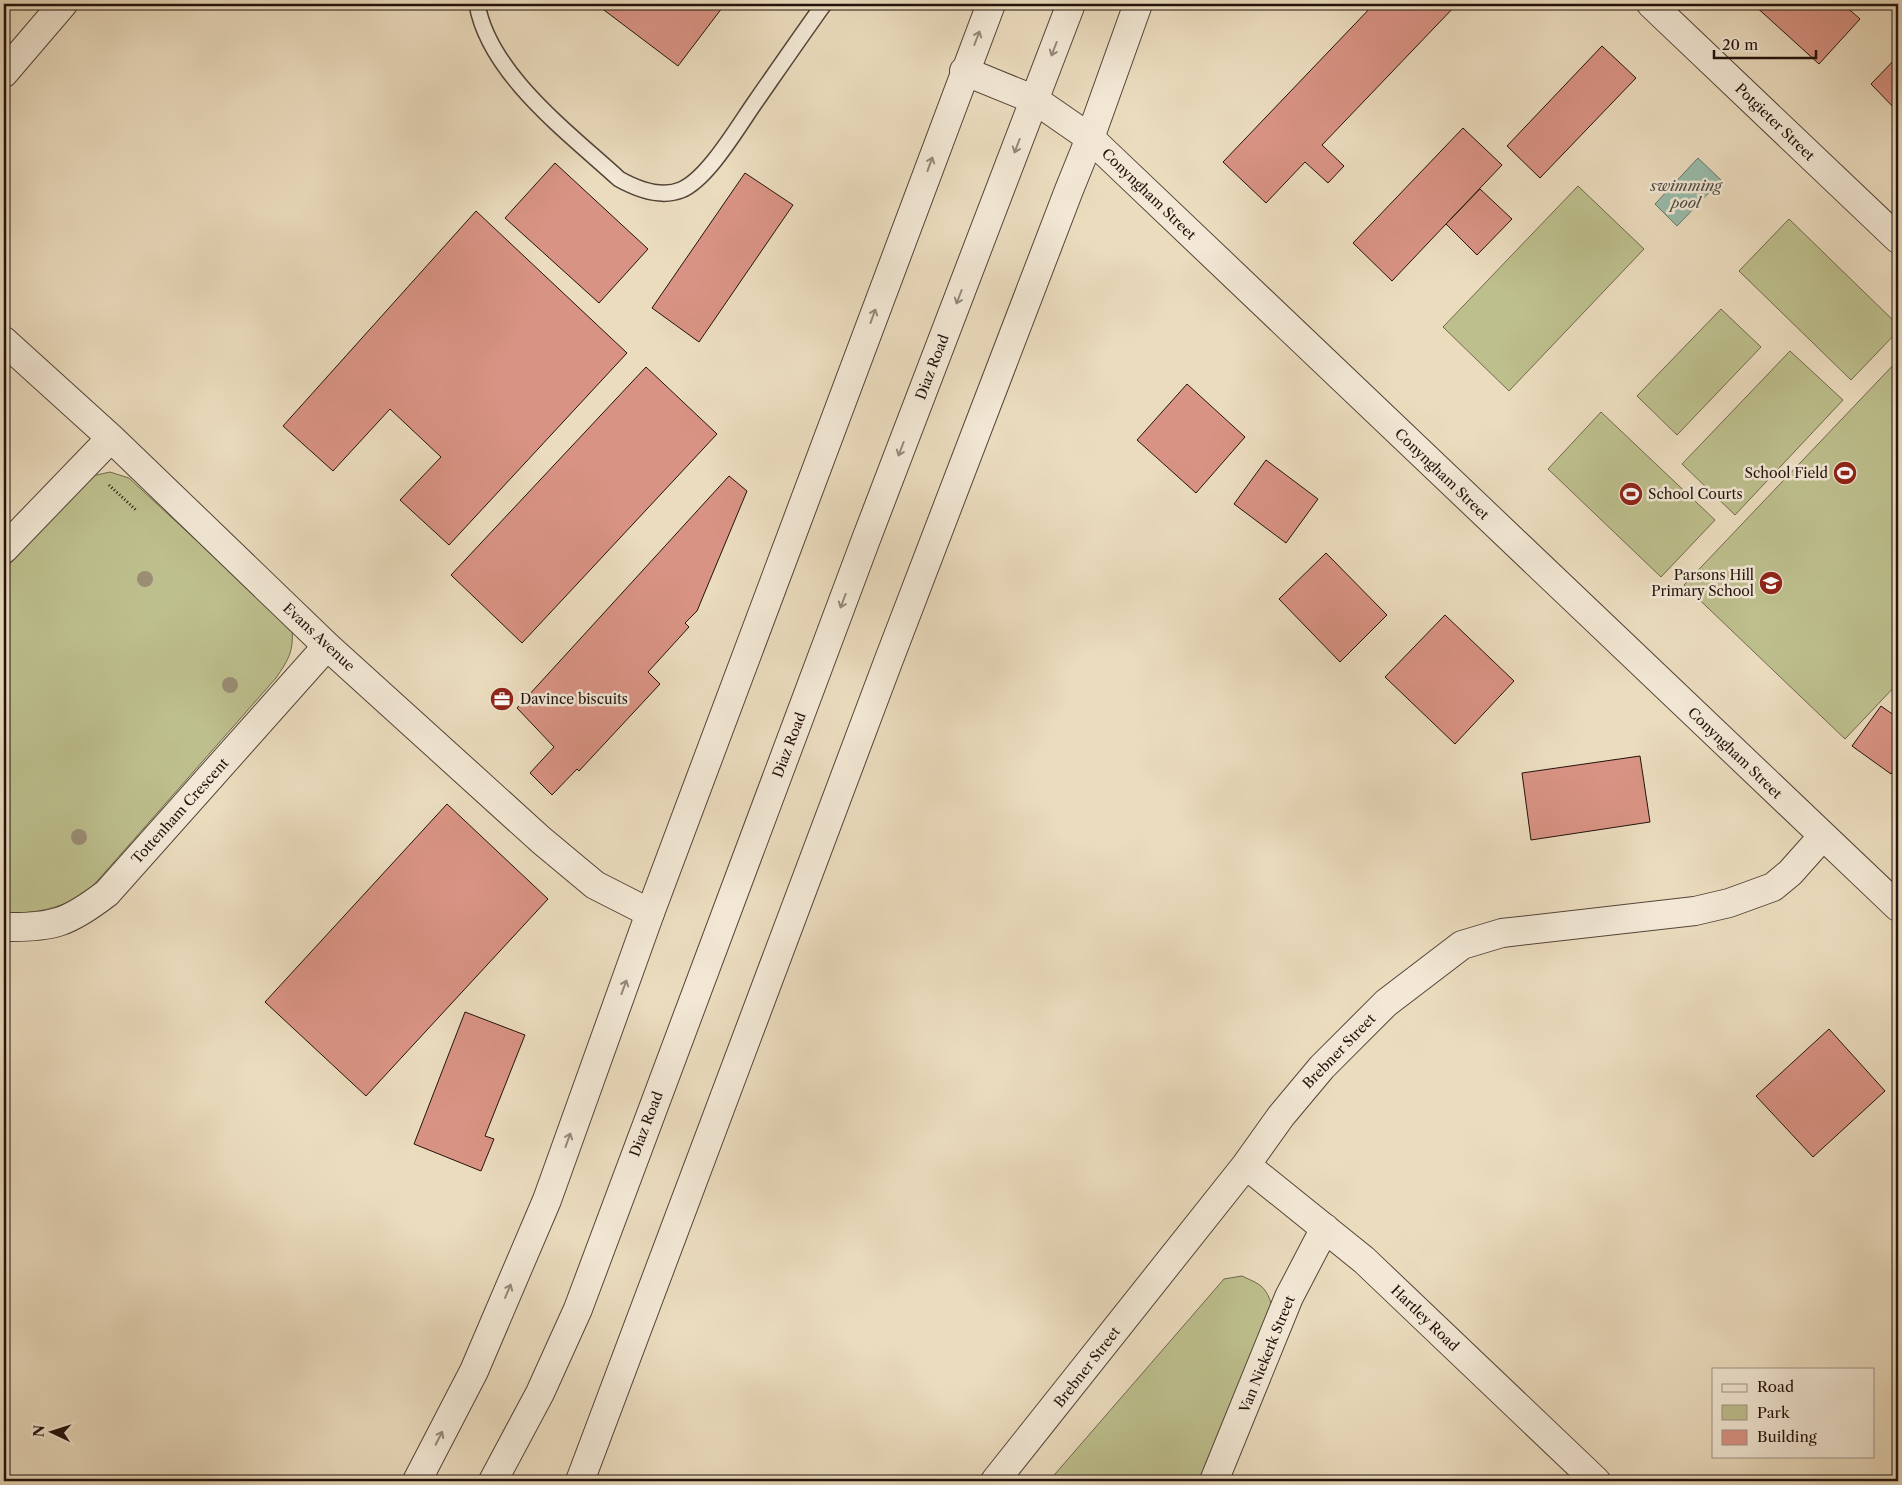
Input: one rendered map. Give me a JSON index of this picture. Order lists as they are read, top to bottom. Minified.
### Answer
{"streets":{"street":["Potgieter Street","Conyngham Street","Diaz Road","Evans Avenue","Tottenham Crescent","Brebner Street","Hartley Road","Van Niekerk Street"]},"crossings":[["Conyngham Street","Diaz Road"],["Conyngham Street","Brebner Street"],["Evans Avenue","Tottenham Crescent"],["Brebner Street","Hartley Road"],["Hartley Road","Van Niekerk Street"]],"water":["swimming pool"],"places":{"sports":["School Field","School Courts"],"school or university":["Parsons Hill Primary School"],"office":["Davince biscuits"]},"legend":["Road","Park","Building"],"scale_bar":"20 m","north":"left"}
